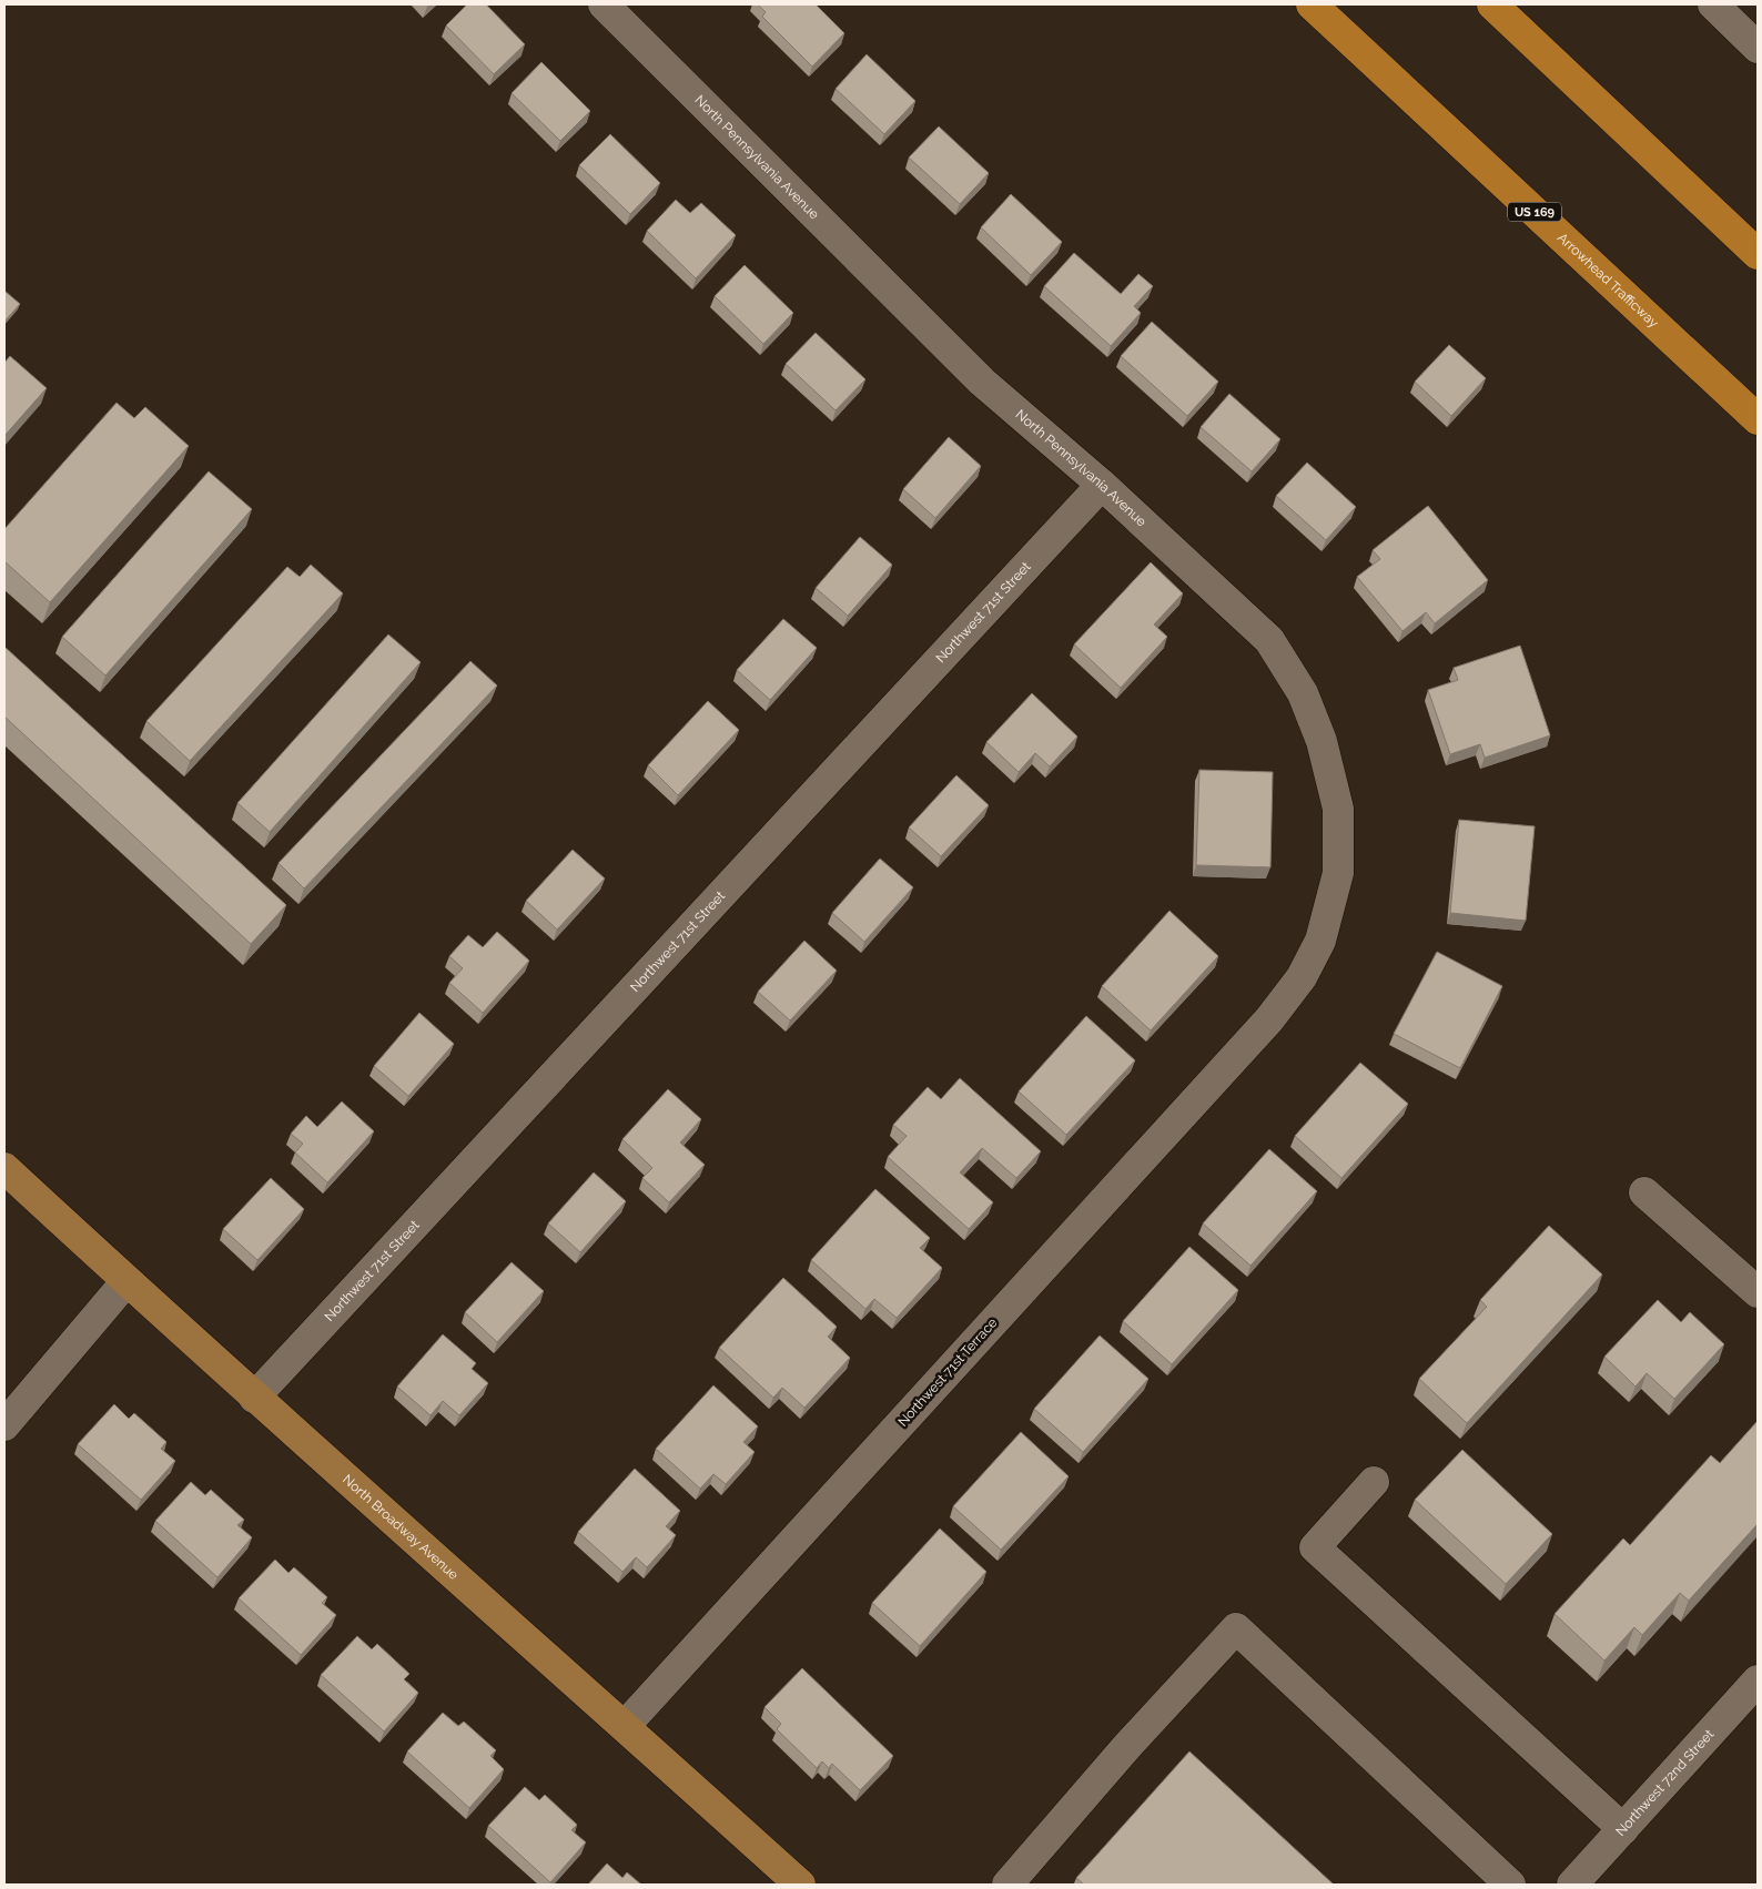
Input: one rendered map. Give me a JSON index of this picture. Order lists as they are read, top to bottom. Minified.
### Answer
{"streets":{"highway":["US 169","Arrowhead Trafficway"],"main road":["North Broadway Avenue"],"street":["North Pennsylvania Avenue","Northwest 71st Street","Northwest 71st Terrace","Northwest 72nd Street"]},"crossings":[["North Pennsylvania Avenue","Northwest 71st Street"],["North Pennsylvania Avenue","Northwest 71st Terrace"],["Northwest 71st Street","North Broadway Avenue"],["Northwest 71st Terrace","North Broadway Avenue"]]}
